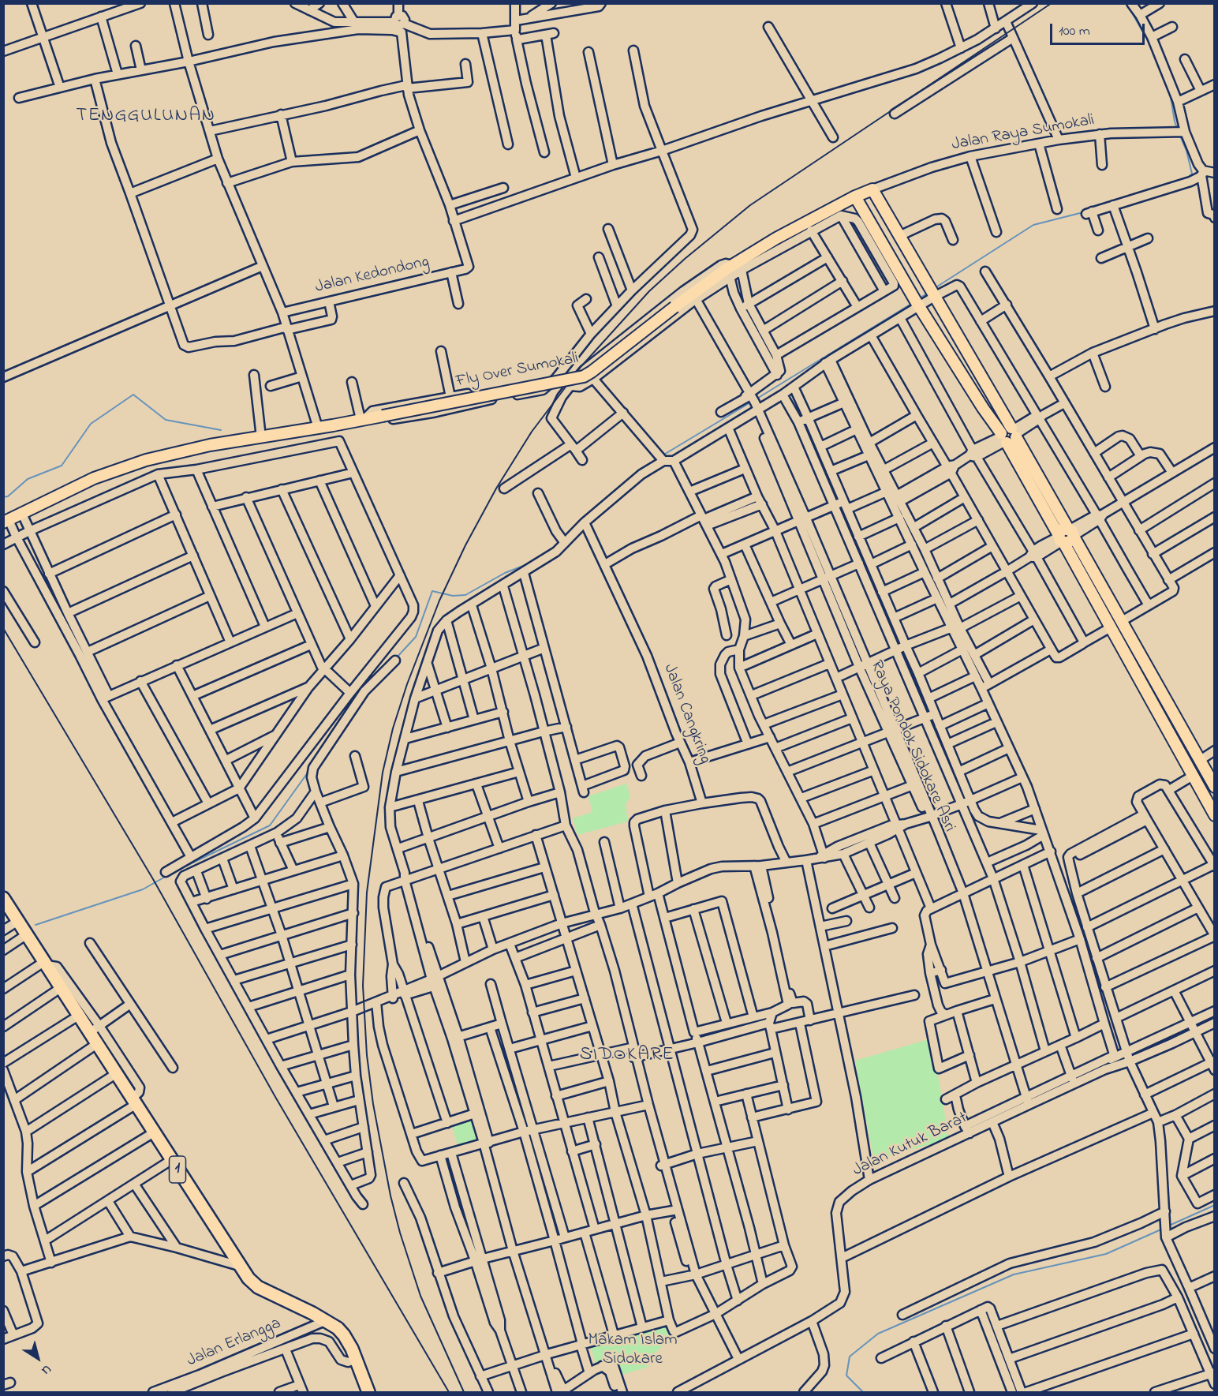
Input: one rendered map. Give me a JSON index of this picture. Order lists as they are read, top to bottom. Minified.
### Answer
{"streets":{"highway":["1"],"main road":["Fly Over Sumokali"],"street":["Jalan Raya Sumokali","Jalan Kedondong","Jalan Cangkring","Raya Pondok Sidokare Asri","Jalan Kutuk Barat","Jalan Erlangga"]},"crossings":[["Jalan Raya Sumokali","Fly Over Sumokali"],["Raya Pondok Sidokare Asri","Jalan Kutuk Barat"],["1","Jalan Erlangga"]],"districts":["TENGGULUNAN","SIDOKARE"],"parks":["Makam Islam Sidokare"],"scale_bar":"100 m","north":"bottom right"}
